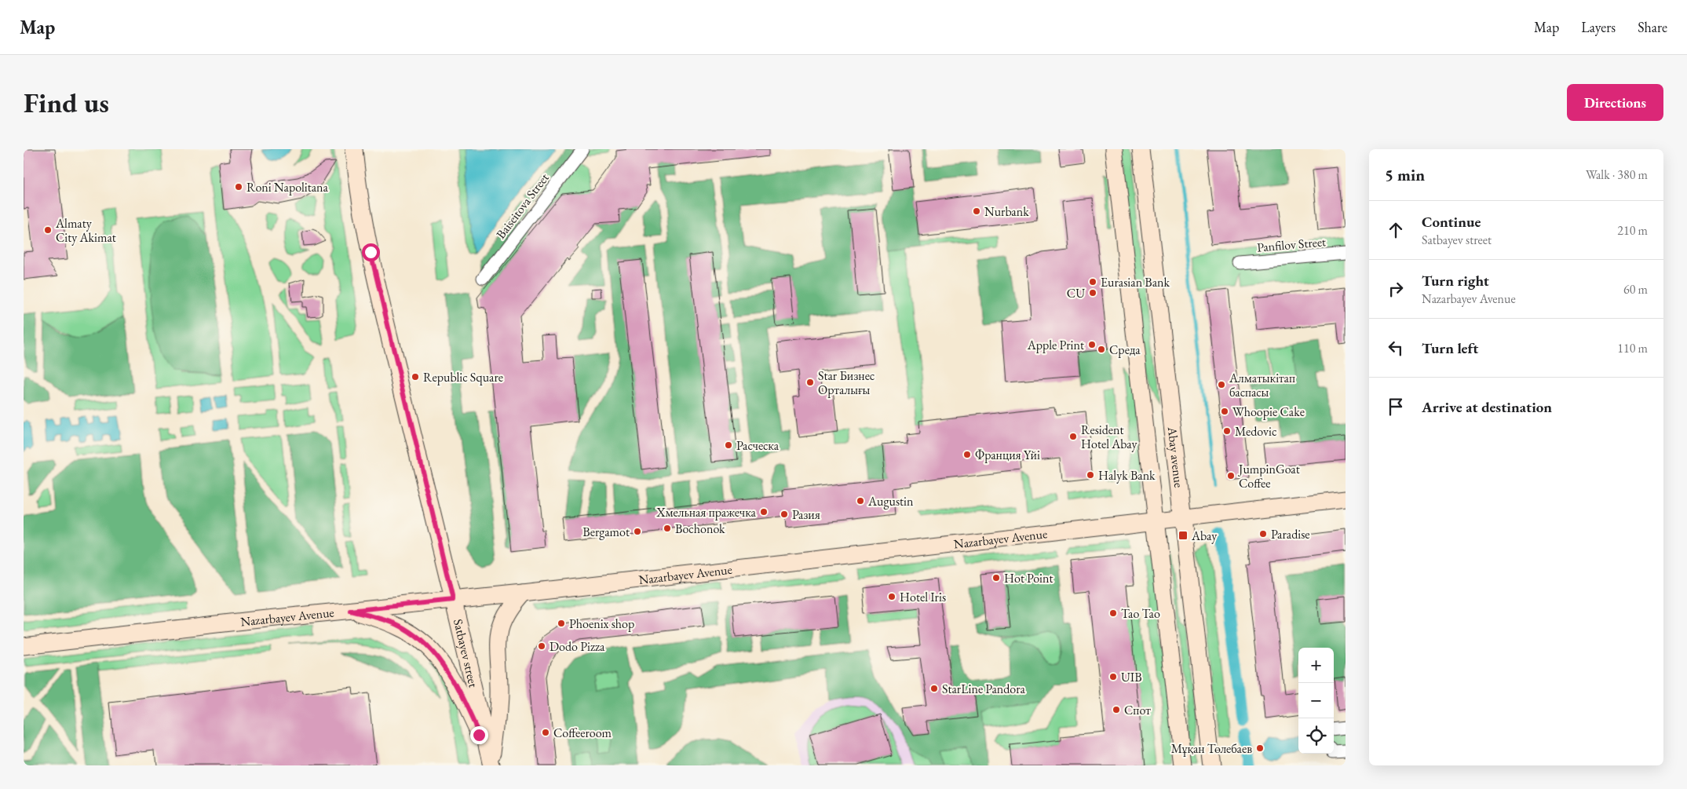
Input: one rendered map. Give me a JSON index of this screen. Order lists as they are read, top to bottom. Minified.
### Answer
{"streets":{"main road":["Abay avenue","Nazarbayev Avenue","Satbayev street"],"street":["Baiseitova Street","Panfilov Street"]},"crossings":[["Abay avenue","Nazarbayev Avenue"],["Nazarbayev Avenue","Satbayev street"]],"places":{"other":["Roni Napolitana","Nurbank","Almaty City Akimat","Eurasian Bank","CU","Apple Print","Среда","Republic Square","Star Бизнес Орталығы","Алматыкітап баспасы","Whoopie Cake","Medovic","Resident Hotel Abay","Расческа","Франция Үйі","Halyk Bank","JumpinGoat Coffee","Augustin","Хмельная пражечка","Разия","Bochonok","Bergamot","Paradise","Hot Point","Hotel Iris","Tao Tao","Phoenix shop","Dodo Pizza","UIB","StarLine Pandora","Спот","Coffeeroom","Мұқан Төлебаев"],"transit":["Abay"]},"page":{"header":"Map","nav":["Map","Layers","Share"],"buttons":"Directions","title":"Find us","heading":["5 min","Walk · 380 m"],"list":[["Continue","Satbayev street","210 m"],["Turn right","Nazarbayev Avenue","60 m"],["Turn left","110 m"],"Arrive at destination"],"map_buttons":["+","−"]}}
